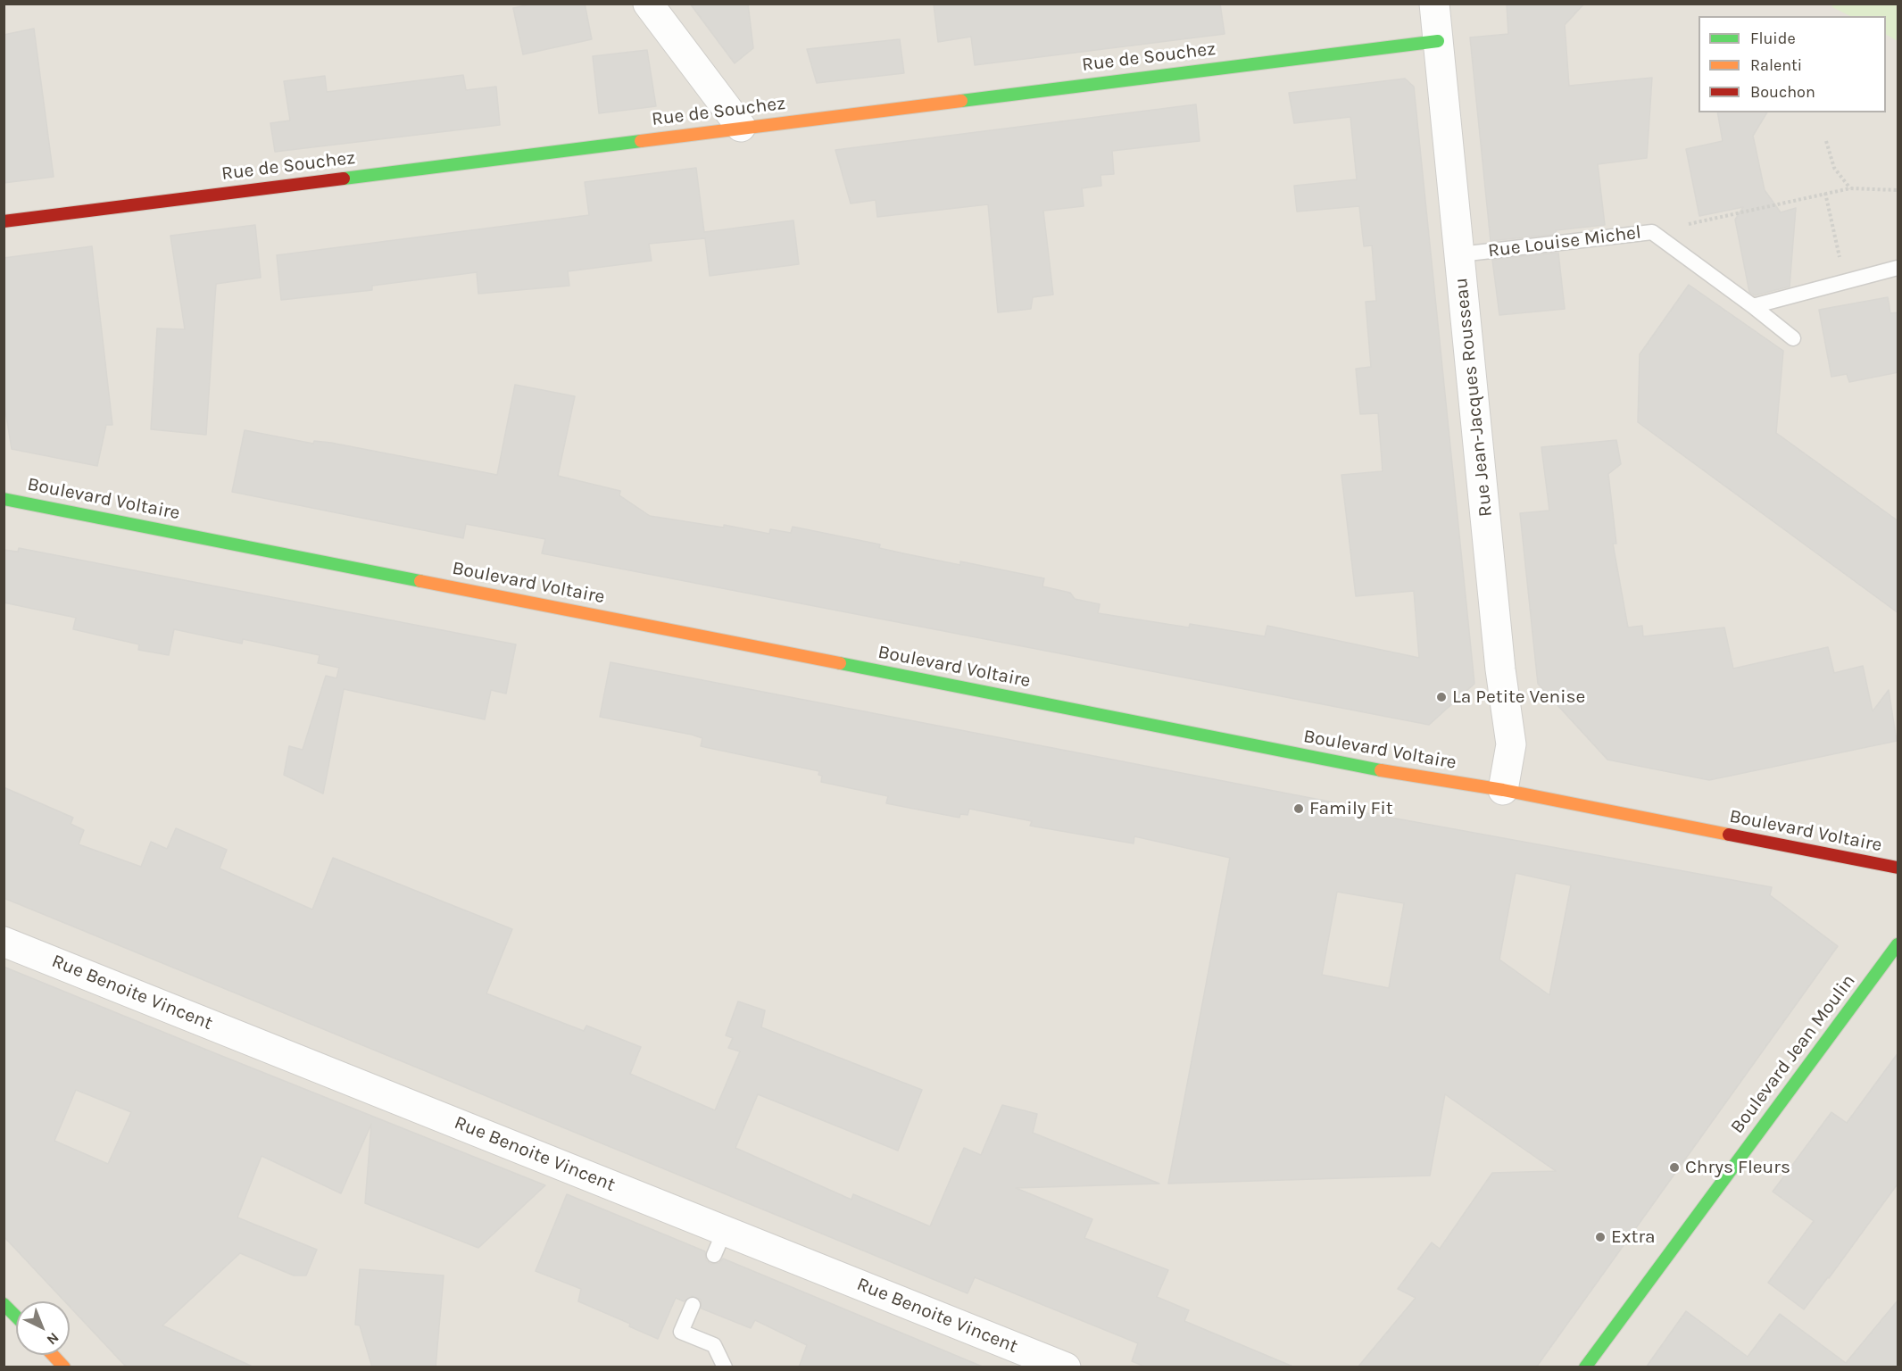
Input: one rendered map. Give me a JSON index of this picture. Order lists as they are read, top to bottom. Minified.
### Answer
{"streets":{"street":["Rue de Souchez","Rue Jean-Jacques Rousseau","Boulevard Voltaire","Rue Benoite Vincent","Boulevard Jean Moulin"],"lane":["Rue Louise Michel"]},"crossings":[["Rue de Souchez","Rue Jean-Jacques Rousseau"],["Rue Louise Michel","Rue Jean-Jacques Rousseau"],["Rue Jean-Jacques Rousseau","Boulevard Voltaire"]],"places":["La Petite Venise","Family Fit","Chrys Fleurs","Extra"],"legend":["Fluide","Ralenti","Bouchon"],"north":"bottom right"}
